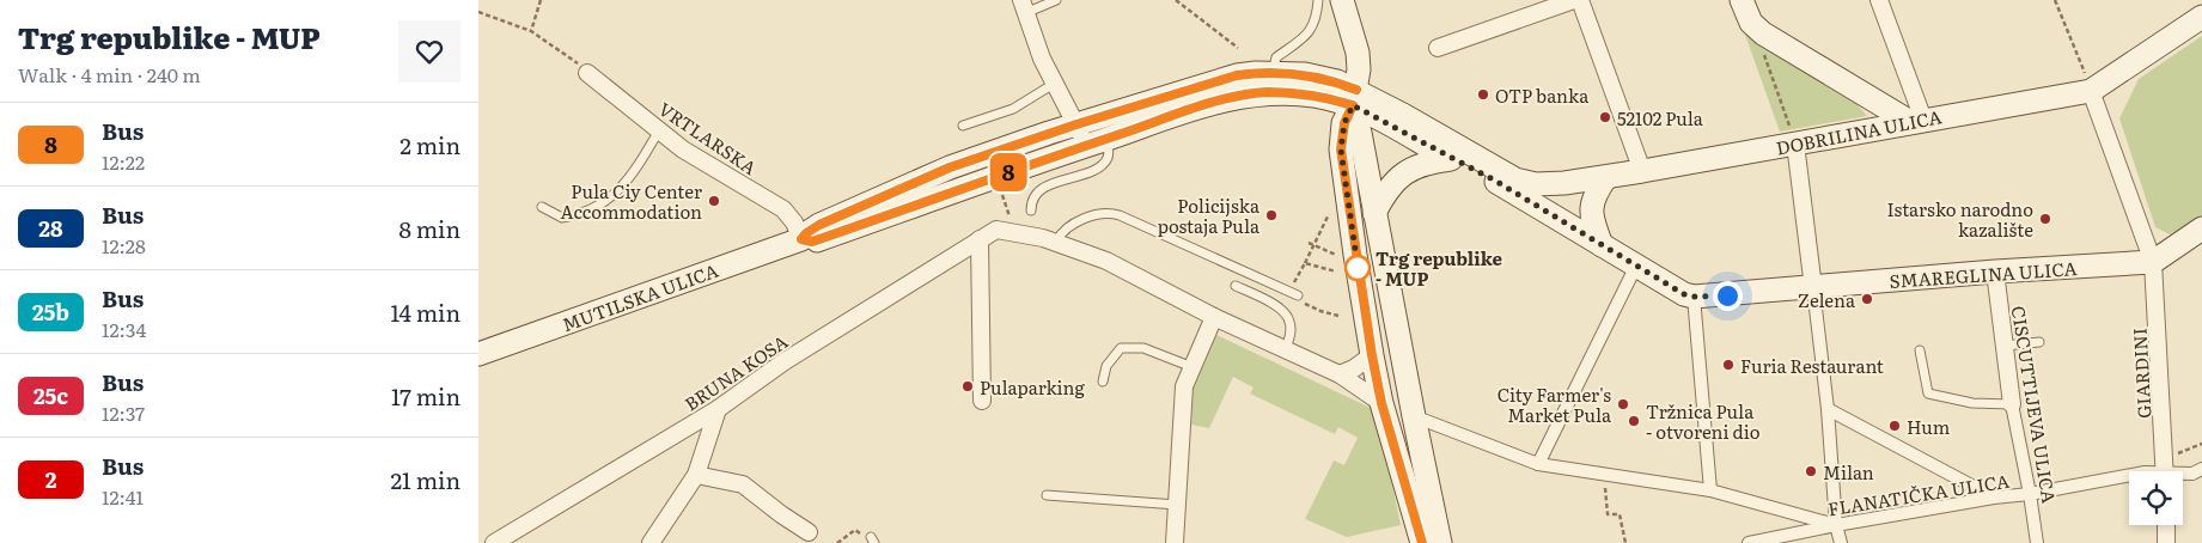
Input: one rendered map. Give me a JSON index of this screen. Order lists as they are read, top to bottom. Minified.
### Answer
{"streets":{"main road":["DOBRILINA ULICA","SMAREGLINA ULICA","MUTILSKA ULICA"],"street":["VRTLARSKA","BRUNA KOSA","GIARDINI","CISCUTTIJEVA ULICA","FLANATIČKA ULICA"]},"crossings":[["DOBRILINA ULICA","GIARDINI"],["VRTLARSKA","MUTILSKA ULICA"],["SMAREGLINA ULICA","GIARDINI"],["SMAREGLINA ULICA","CISCUTTIJEVA ULICA"],["CISCUTTIJEVA ULICA","FLANATIČKA ULICA"]],"places":["OTP banka","52102 Pula","Pula Ciy Center Accommodation","Policijska postaja Pula","Istarsko narodno kazalište","Trg republike - MUP","Zelena","Furia Restaurant","Pulaparking","City Farmer's Market Pula","Tržnica Pula - otvoreni dio","Hum","Milan"],"lines":["bus line 8"],"page":{"heading":["Trg republike - MUP","Walk · 4 min · 240 m"],"on_map":"8","list":[{"mark":"8","name":"Bus","note":"12:22","value":"2 min"},{"mark":"28","name":"Bus","note":"12:28","value":"8 min"},{"mark":"25b","name":"Bus","note":"12:34","value":"14 min"},{"mark":"25c","name":"Bus","note":"12:37","value":"17 min"},{"mark":"2","name":"Bus","note":"12:41","value":"21 min"}]}}
